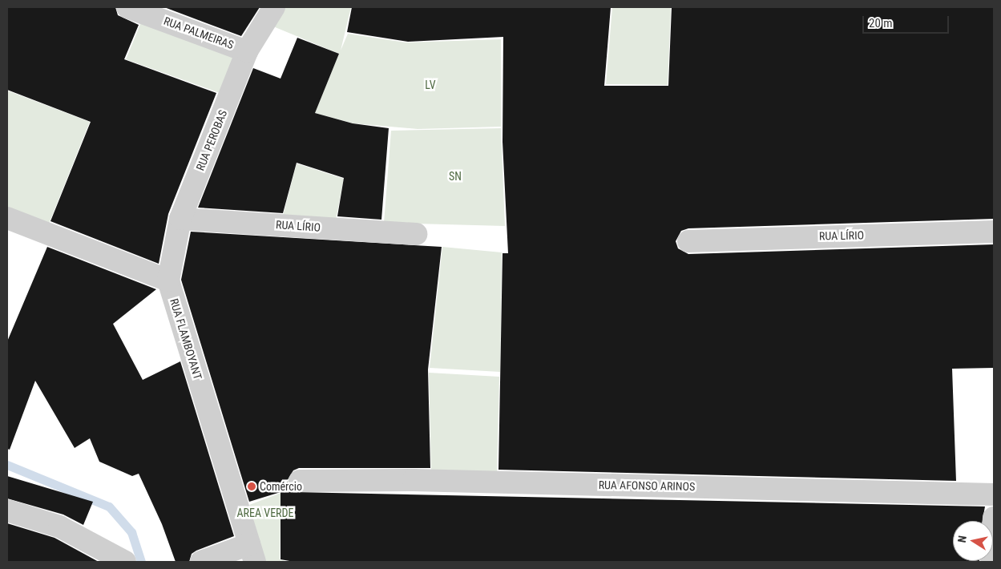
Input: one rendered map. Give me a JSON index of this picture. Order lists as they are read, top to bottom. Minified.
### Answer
{"streets":{"street":["RUA PALMEIRAS","RUA PEROBAS","RUA LÍRIO","RUA FLAMBOYANT","RUA AFONSO ARINOS"]},"crossings":[["RUA PALMEIRAS","RUA PEROBAS"],["RUA PEROBAS","RUA LÍRIO"],["RUA PEROBAS","RUA FLAMBOYANT"]],"parks":["LV","SN","AREA VERDE"],"places":["Comércio"],"scale_bar":"20 m","north":"left"}
